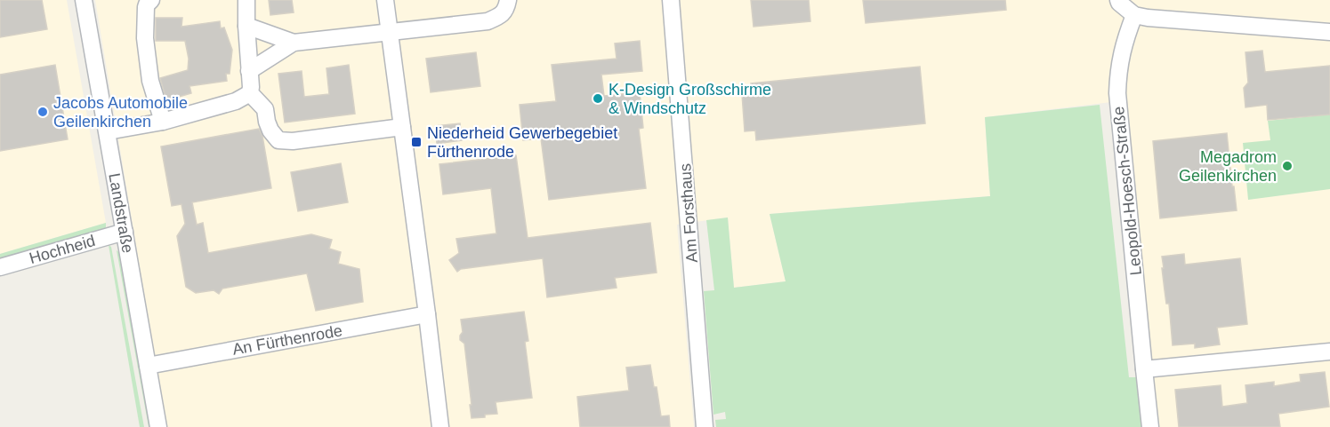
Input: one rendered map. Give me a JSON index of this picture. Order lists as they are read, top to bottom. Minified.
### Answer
{"streets":{"street":["Leopold-Hoesch-Straße","Landstraße","Am Forsthaus","Hochheid","An Fürthenrode"]},"crossings":[["Landstraße","Hochheid"],["Landstraße","An Fürthenrode"]],"places":{"other":["K-Design Großschirme & Windschutz","Jacobs Automobile Geilenkirchen","Megadrom Geilenkirchen"],"transit":["Niederheid Gewerbegebiet Fürthenrode"]}}
